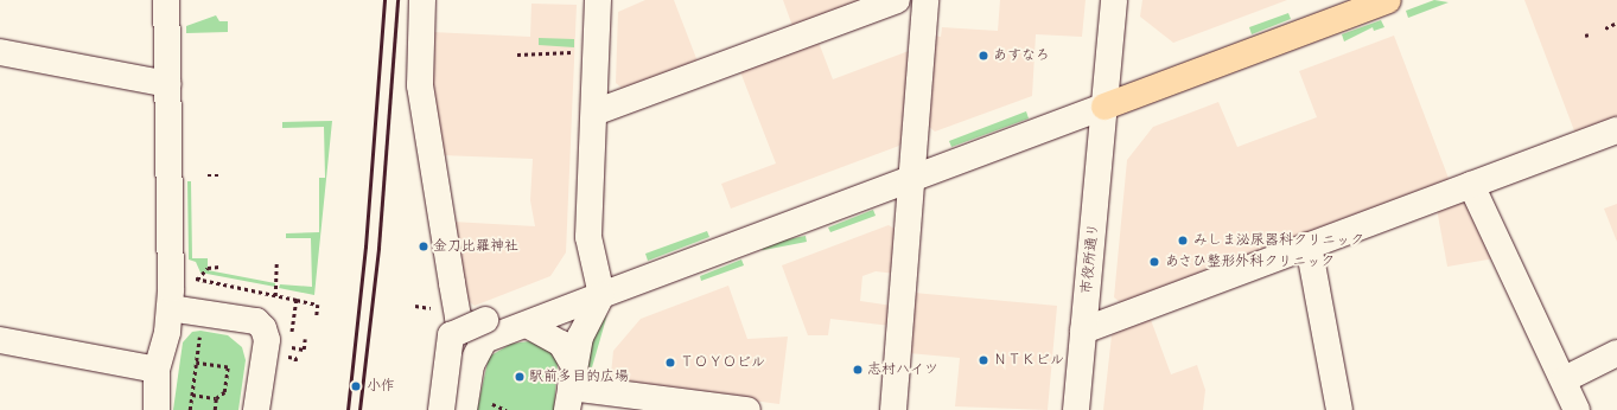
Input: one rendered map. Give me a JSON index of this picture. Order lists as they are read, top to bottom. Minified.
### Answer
{"streets":{"street":["市役所通り"]},"places":["あすなろ","みしま泌尿器科クリニック","金刀比羅神社","あさひ整形外科クリニック","ＮＴＫビル","ＴＯＹＯビル","志村ハイツ","駅前多目的広場","小作"]}
